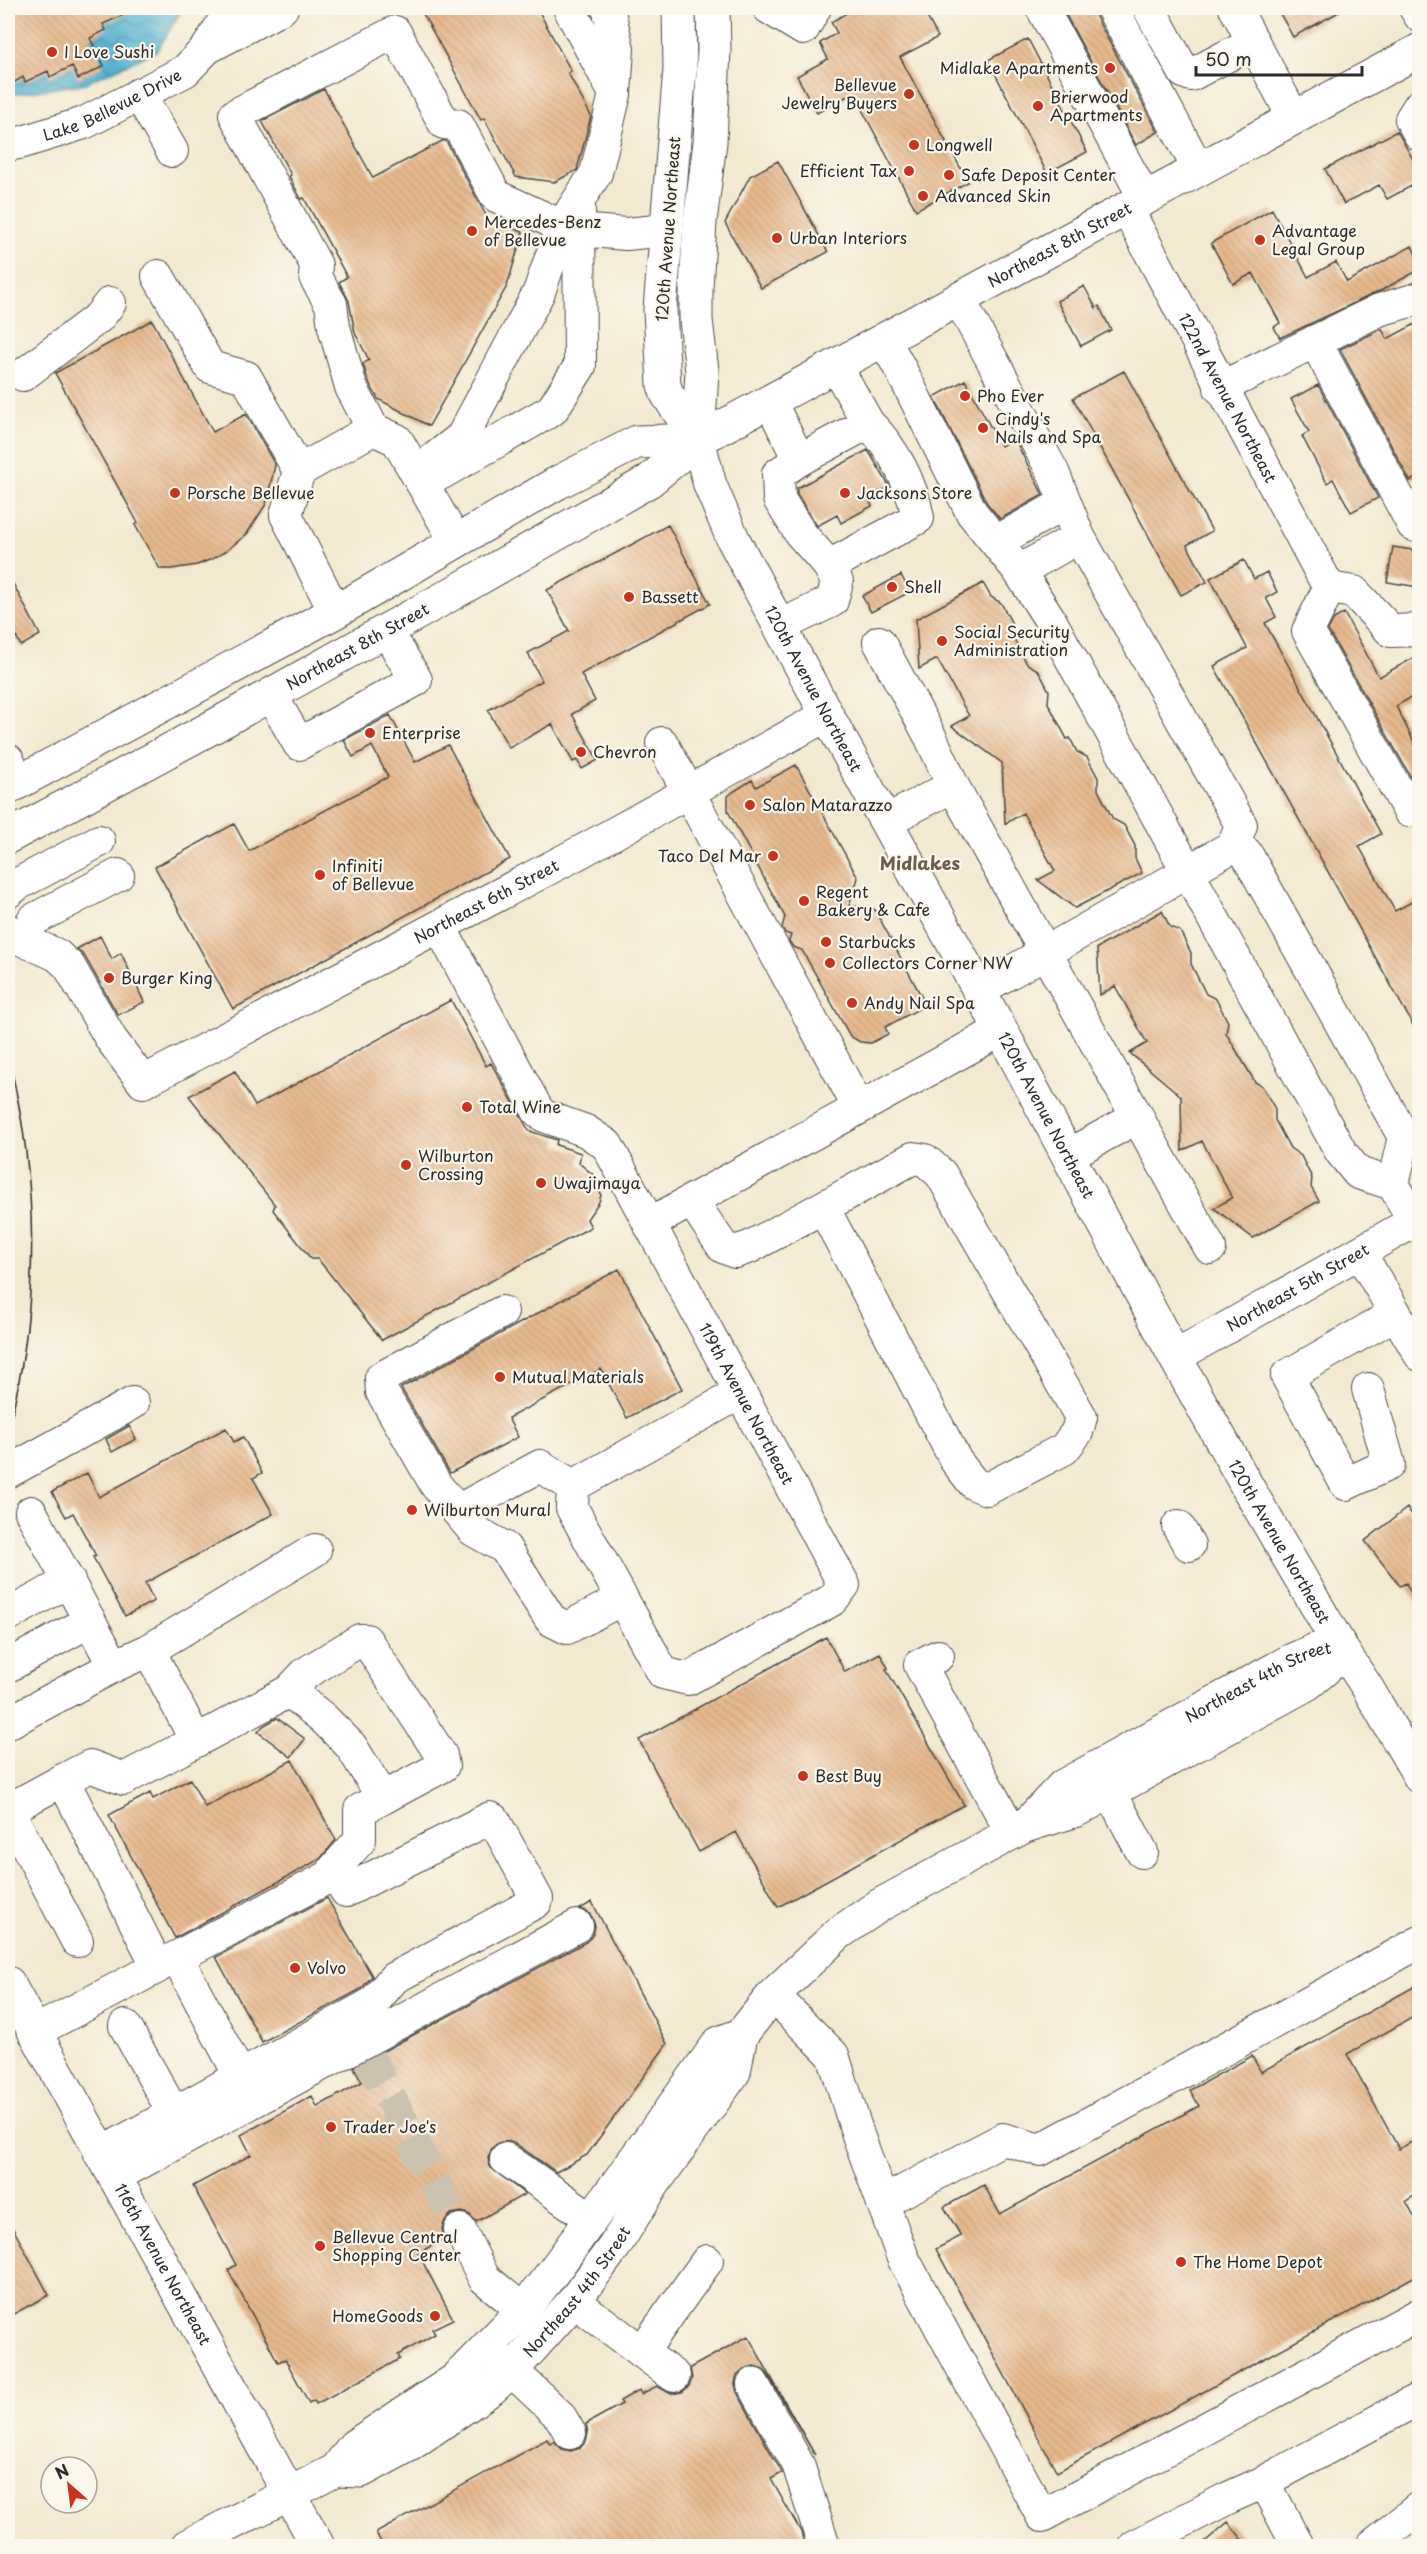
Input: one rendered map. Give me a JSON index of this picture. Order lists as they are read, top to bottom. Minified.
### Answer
{"streets":{"main road":["120th Avenue Northeast","Northeast 8th Street","Northeast 4th Street","116th Avenue Northeast"],"street":["Lake Bellevue Drive","122nd Avenue Northeast","Northeast 6th Street","Northeast 5th Street","119th Avenue Northeast"]},"crossings":[["120th Avenue Northeast","Northeast 8th Street"],["120th Avenue Northeast","Northeast 6th Street"],["120th Avenue Northeast","Northeast 5th Street"],["120th Avenue Northeast","Northeast 4th Street"],["Northeast 8th Street","122nd Avenue Northeast"],["Northeast 6th Street","119th Avenue Northeast"],["Northeast 4th Street","116th Avenue Northeast"]],"districts":["Midlakes"],"places":["I Love Sushi","Midlake Apartments","Bellevue Jewelry Buyers","Brierwood Apartments","Longwell","Efficient Tax","Safe Deposit Center","Advanced Skin","Mercedes-Benz of Bellevue","Urban Interiors","Advantage Legal Group","Pho Ever","Cindy's Nails and Spa","Porsche Bellevue","Jacksons Store","Shell","Bassett","Social Security Administration","Enterprise","Chevron","Salon Matarazzo","Taco Del Mar","Infiniti of Bellevue","Regent Bakery & Cafe","Starbucks","Collectors Corner NW","Burger King","Andy Nail Spa","Total Wine","Wilburton Crossing","Uwajimaya","Mutual Materials","Wilburton Mural","Best Buy","Volvo","Trader Joe's","Bellevue Central Shopping Center","The Home Depot","HomeGoods"],"scale_bar":"50 m","north":"top left"}
